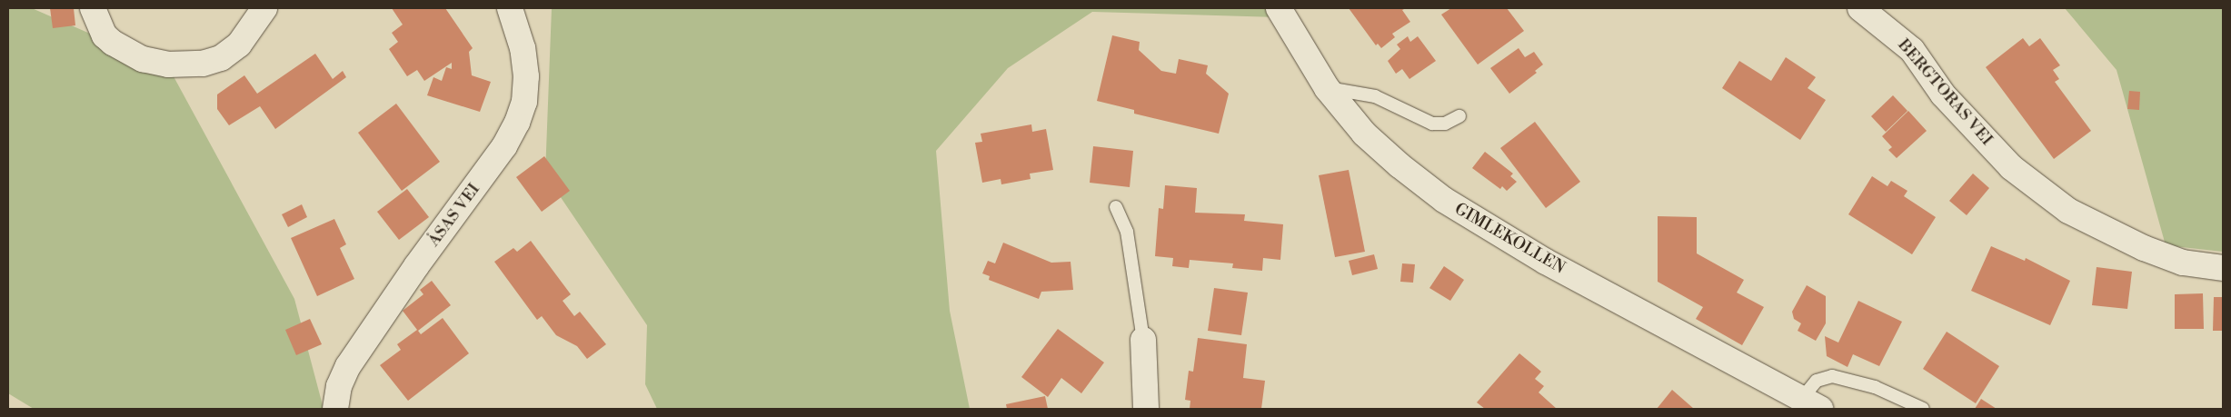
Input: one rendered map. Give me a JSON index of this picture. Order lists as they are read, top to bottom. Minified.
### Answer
{"streets":{"street":["BERGTORAS VEI","ÅSAS VEI","GIMLEKOLLEN"]}}
